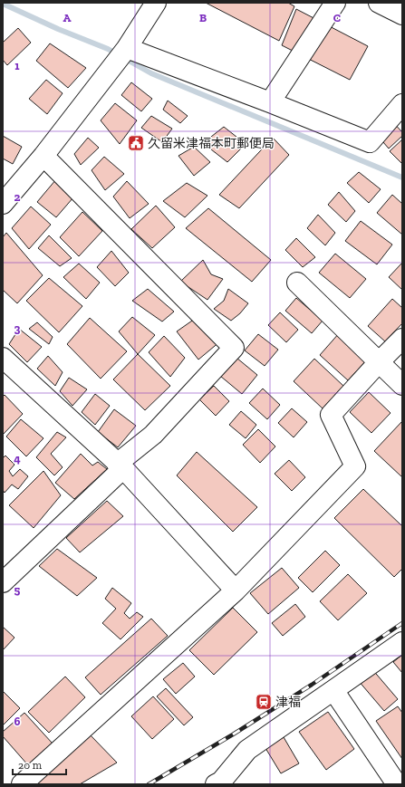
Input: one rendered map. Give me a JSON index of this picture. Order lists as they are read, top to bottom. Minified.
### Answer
{"places":{"public building":["久留米津福本町郵便局"],"station":["津福"]},"scale_bar":"20 m","grid":{"columns":["A","B","C"],"rows":["1","2","3","4","5","6"]}}
